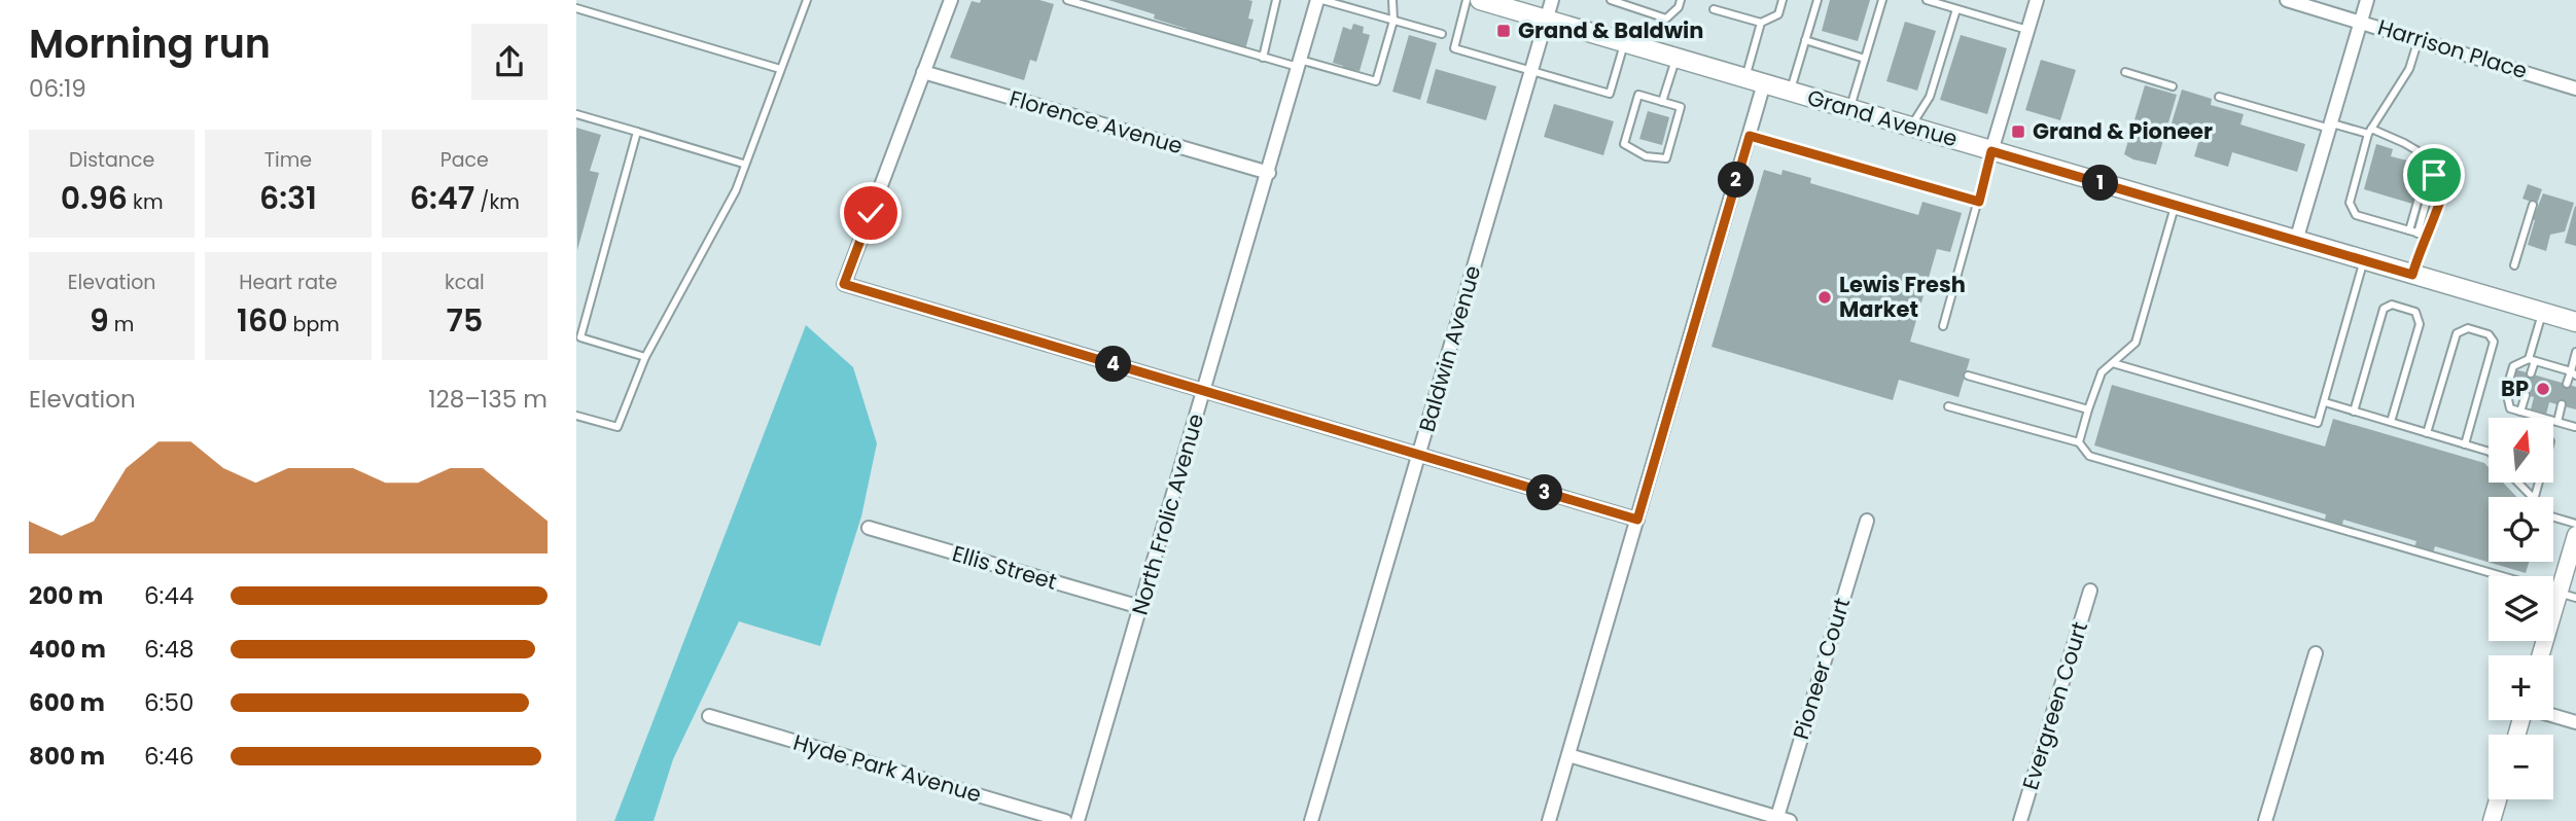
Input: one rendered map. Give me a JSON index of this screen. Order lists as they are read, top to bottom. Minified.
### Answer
{"streets":{"main road":["Grand Avenue"],"street":["Harrison Place","Florence Avenue","Baldwin Avenue","North Frolic Avenue","Ellis Street","Pioneer Court","Evergreen Court","Hyde Park Avenue"]},"crossings":[["Grand Avenue","Baldwin Avenue"],["Florence Avenue","North Frolic Avenue"],["North Frolic Avenue","Ellis Street"]],"places":{"transit":["Grand & Baldwin","Grand & Pioneer"],"other":["Lewis Fresh Market","BP"]},"north":"top","page":{"heading":["Morning run","06:19"],"stats":[["Distance","0.96 km"],["Time","6:31"],["Pace","6:47 /km"],["Elevation","9 m"],["Heart rate","160 bpm"],["kcal","75"]],"pins":["2","1","4","3"],"chart":["Elevation","128–135 m"],"map_buttons":["+","−"],"list":[{"name":"200 m","note":"6:44"},{"name":"400 m","note":"6:48"},{"name":"600 m","note":"6:50"},{"name":"800 m","note":"6:46"}]}}
